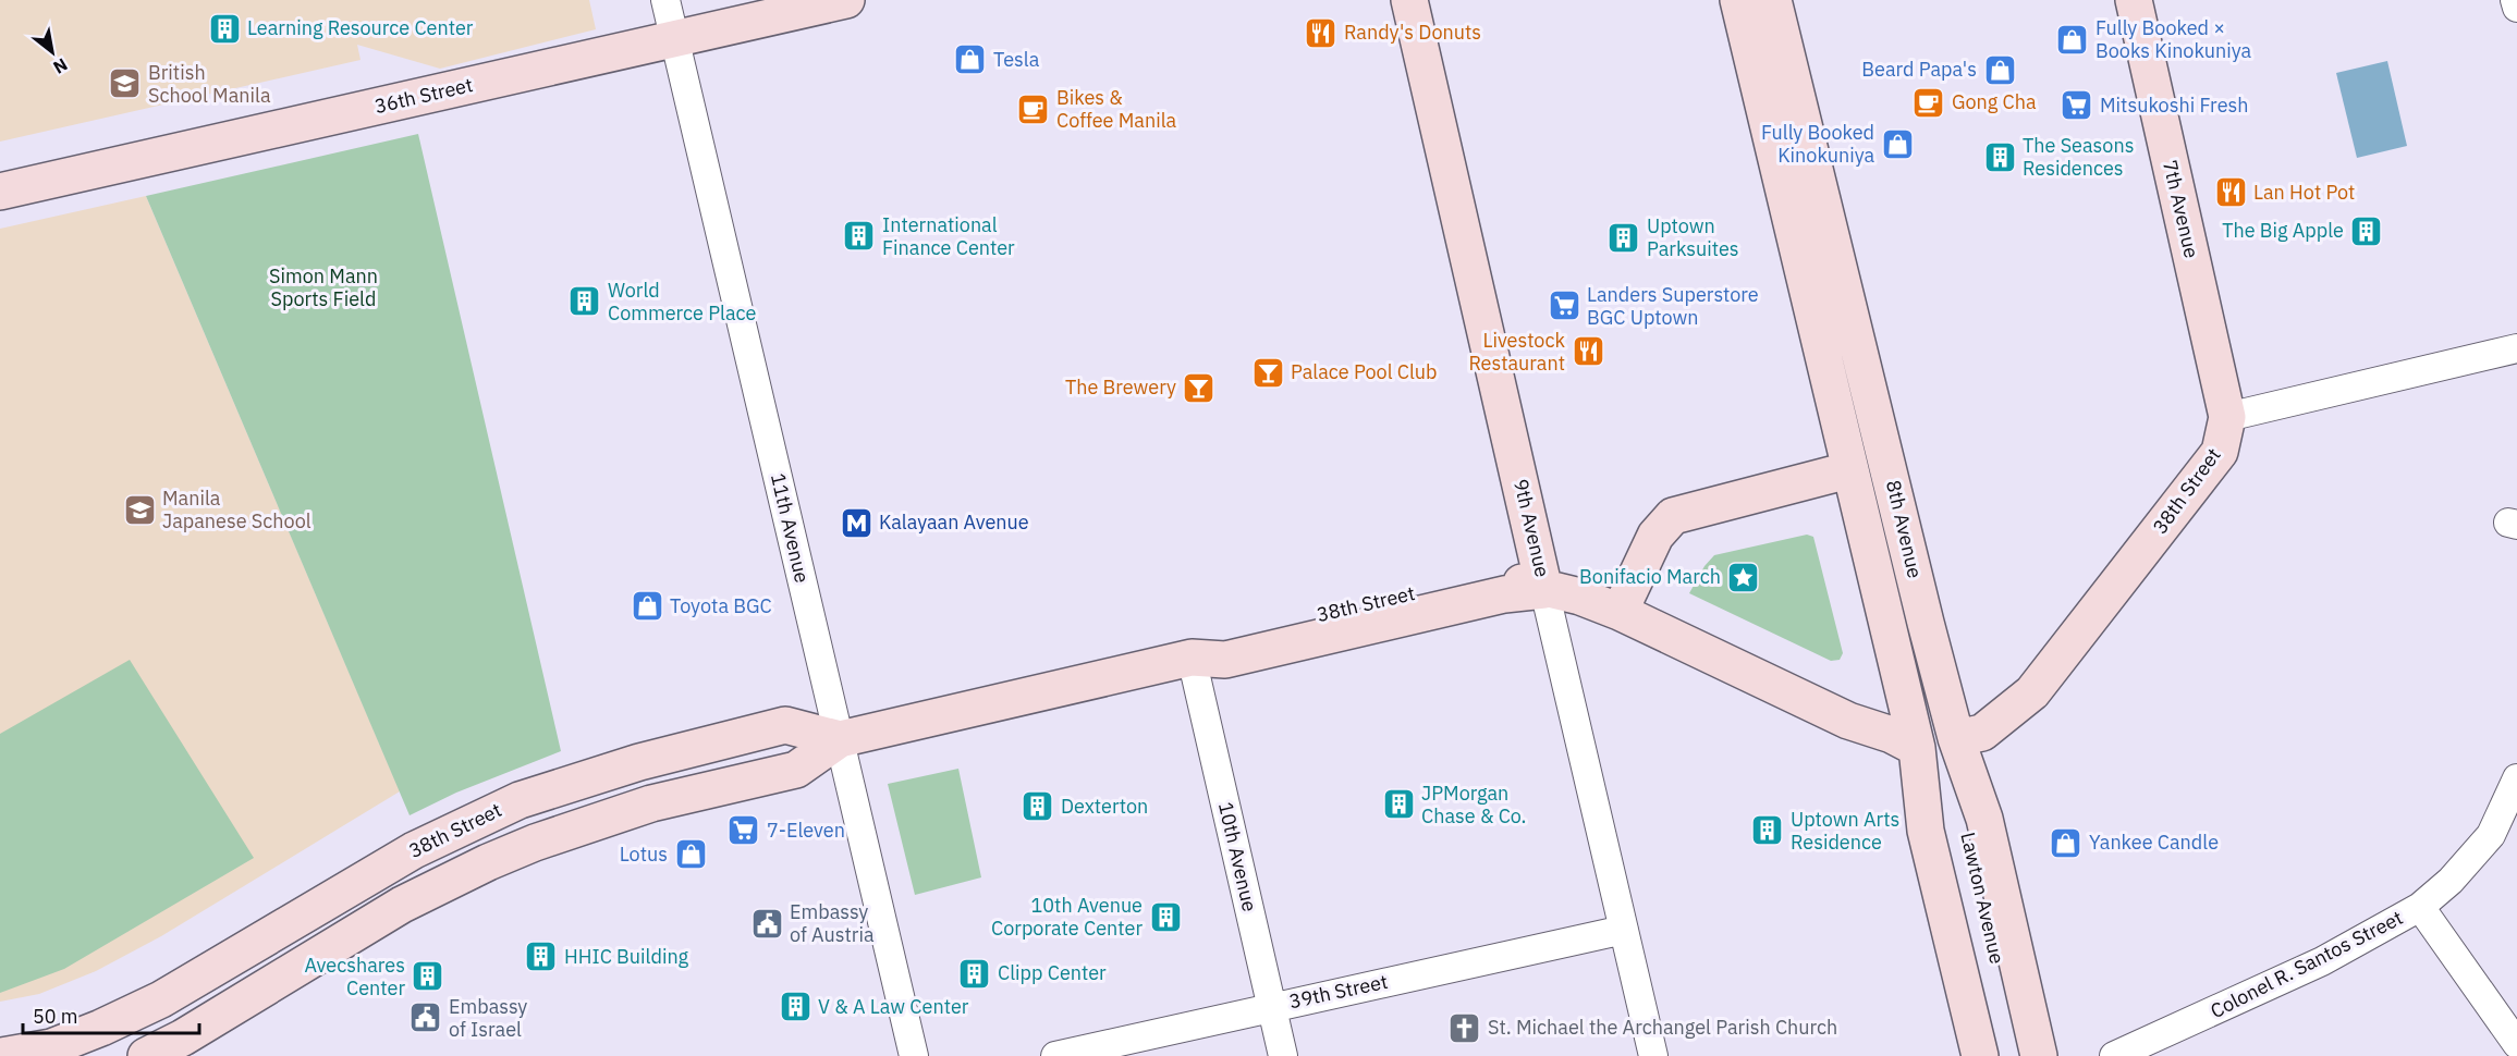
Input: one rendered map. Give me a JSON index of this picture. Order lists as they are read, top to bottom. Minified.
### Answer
{"streets":{"main road":["36th Street","7th Avenue","38th Street","9th Avenue","8th Avenue","Lawton Avenue"],"street":["11th Avenue","10th Avenue","Colonel R. Santos Street","39th Street"]},"crossings":[["36th Street","11th Avenue"],["7th Avenue","38th Street"],["38th Street","11th Avenue"],["38th Street","9th Avenue"],["38th Street","8th Avenue"],["38th Street","10th Avenue"],["38th Street","Lawton Avenue"],["9th Avenue","39th Street"],["8th Avenue","Lawton Avenue"],["10th Avenue","39th Street"]],"parks":["Simon Mann Sports Field"],"places":{"building":["Learning Resource Center","The Seasons Residences","The Big Apple","International Finance Center","Uptown Parksuites","World Commerce Place","JPMorgan Chase & Co.","Dexterton","Uptown Arts Residence","10th Avenue Corporate Center","HHIC Building","Clipp Center","Avecshares Center","V & A Law Center"],"restaurant":["Randy's Donuts","Lan Hot Pot","Livestock Restaurant"],"shop":["Fully Booked × Books Kinokuniya","Tesla","Beard Papa's","Fully Booked Kinokuniya","Toyota BGC","Yankee Candle","Lotus"],"school or university":["British School Manila","Manila Japanese School"],"cafe":["Gong Cha","Bikes & Coffee Manila"],"supermarket":["Mitsukoshi Fresh","Landers Superstore BGC Uptown","7-Eleven"],"bar":["Palace Pool Club","The Brewery"],"metro station":["Kalayaan Avenue"],"place":["Bonifacio March"],"public building":["Embassy of Austria","Embassy of Israel"],"church":["St. Michael the Archangel Parish Church"]},"scale_bar":"50 m","north":"bottom right"}
